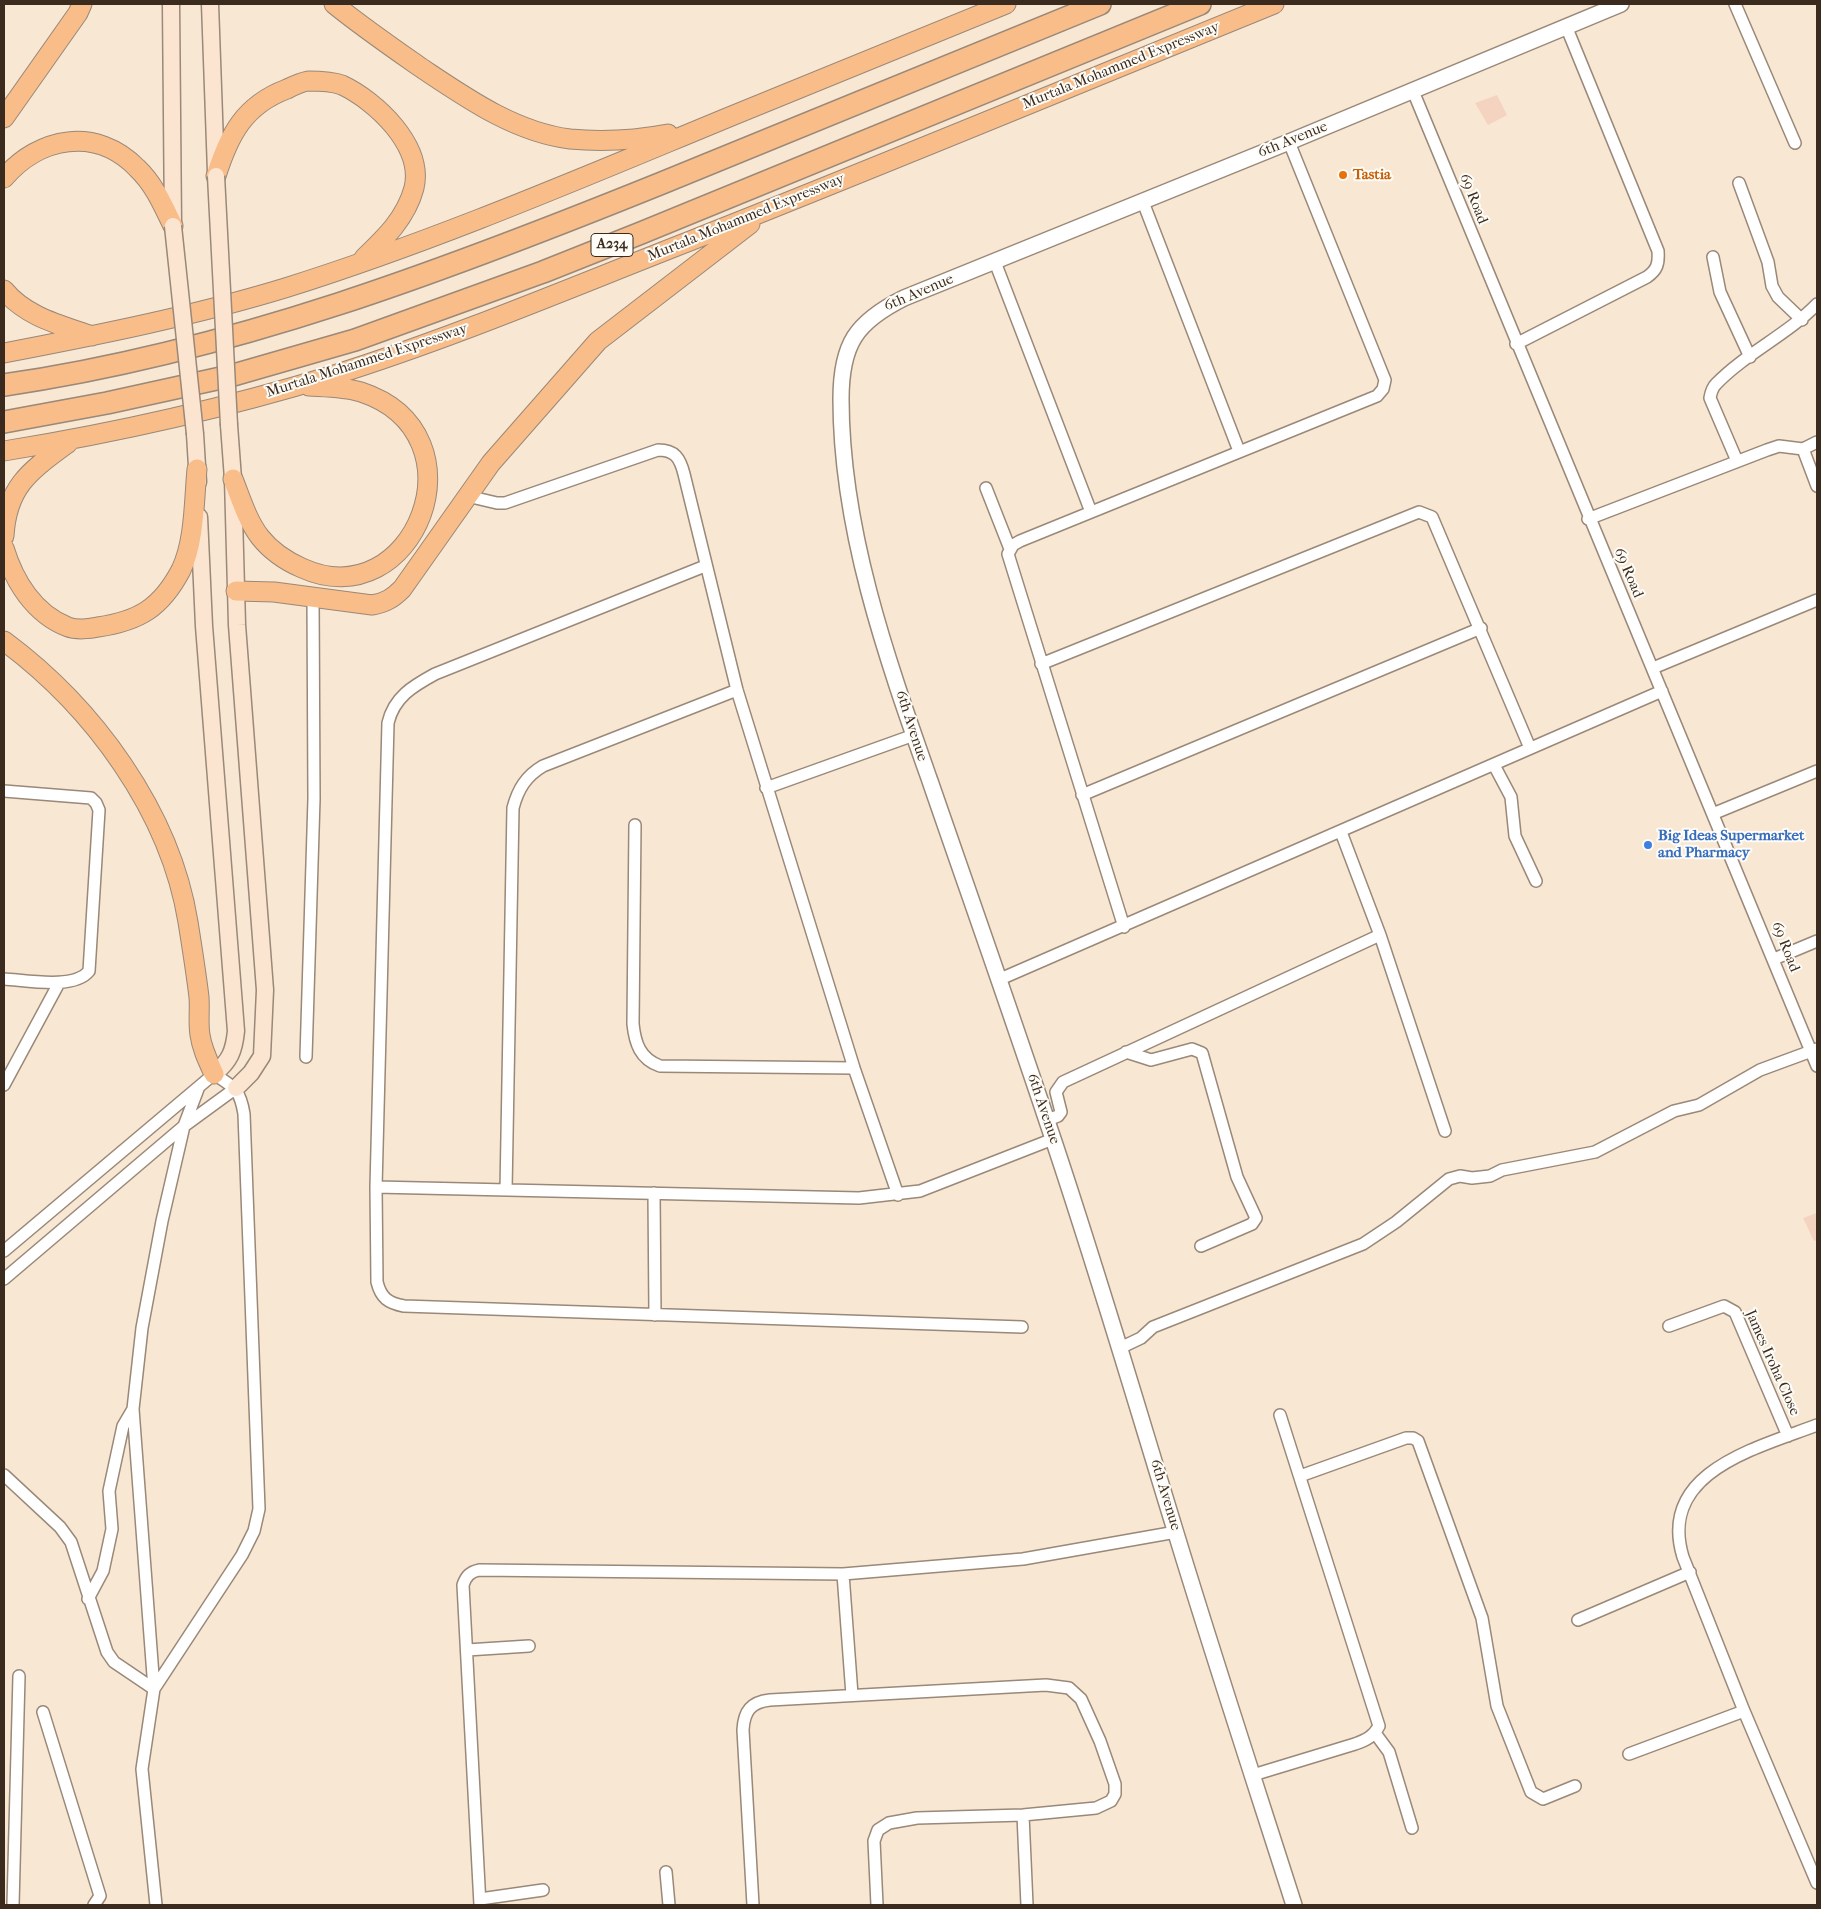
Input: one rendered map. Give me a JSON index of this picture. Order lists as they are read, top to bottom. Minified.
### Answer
{"streets":{"highway":["Murtala Mohammed Expressway","A234"],"street":["6th Avenue","69 Road","James Iroha Close"]},"crossings":[["6th Avenue","69 Road"]],"places":["Tastia","Big Ideas Supermarket and Pharmacy"]}
